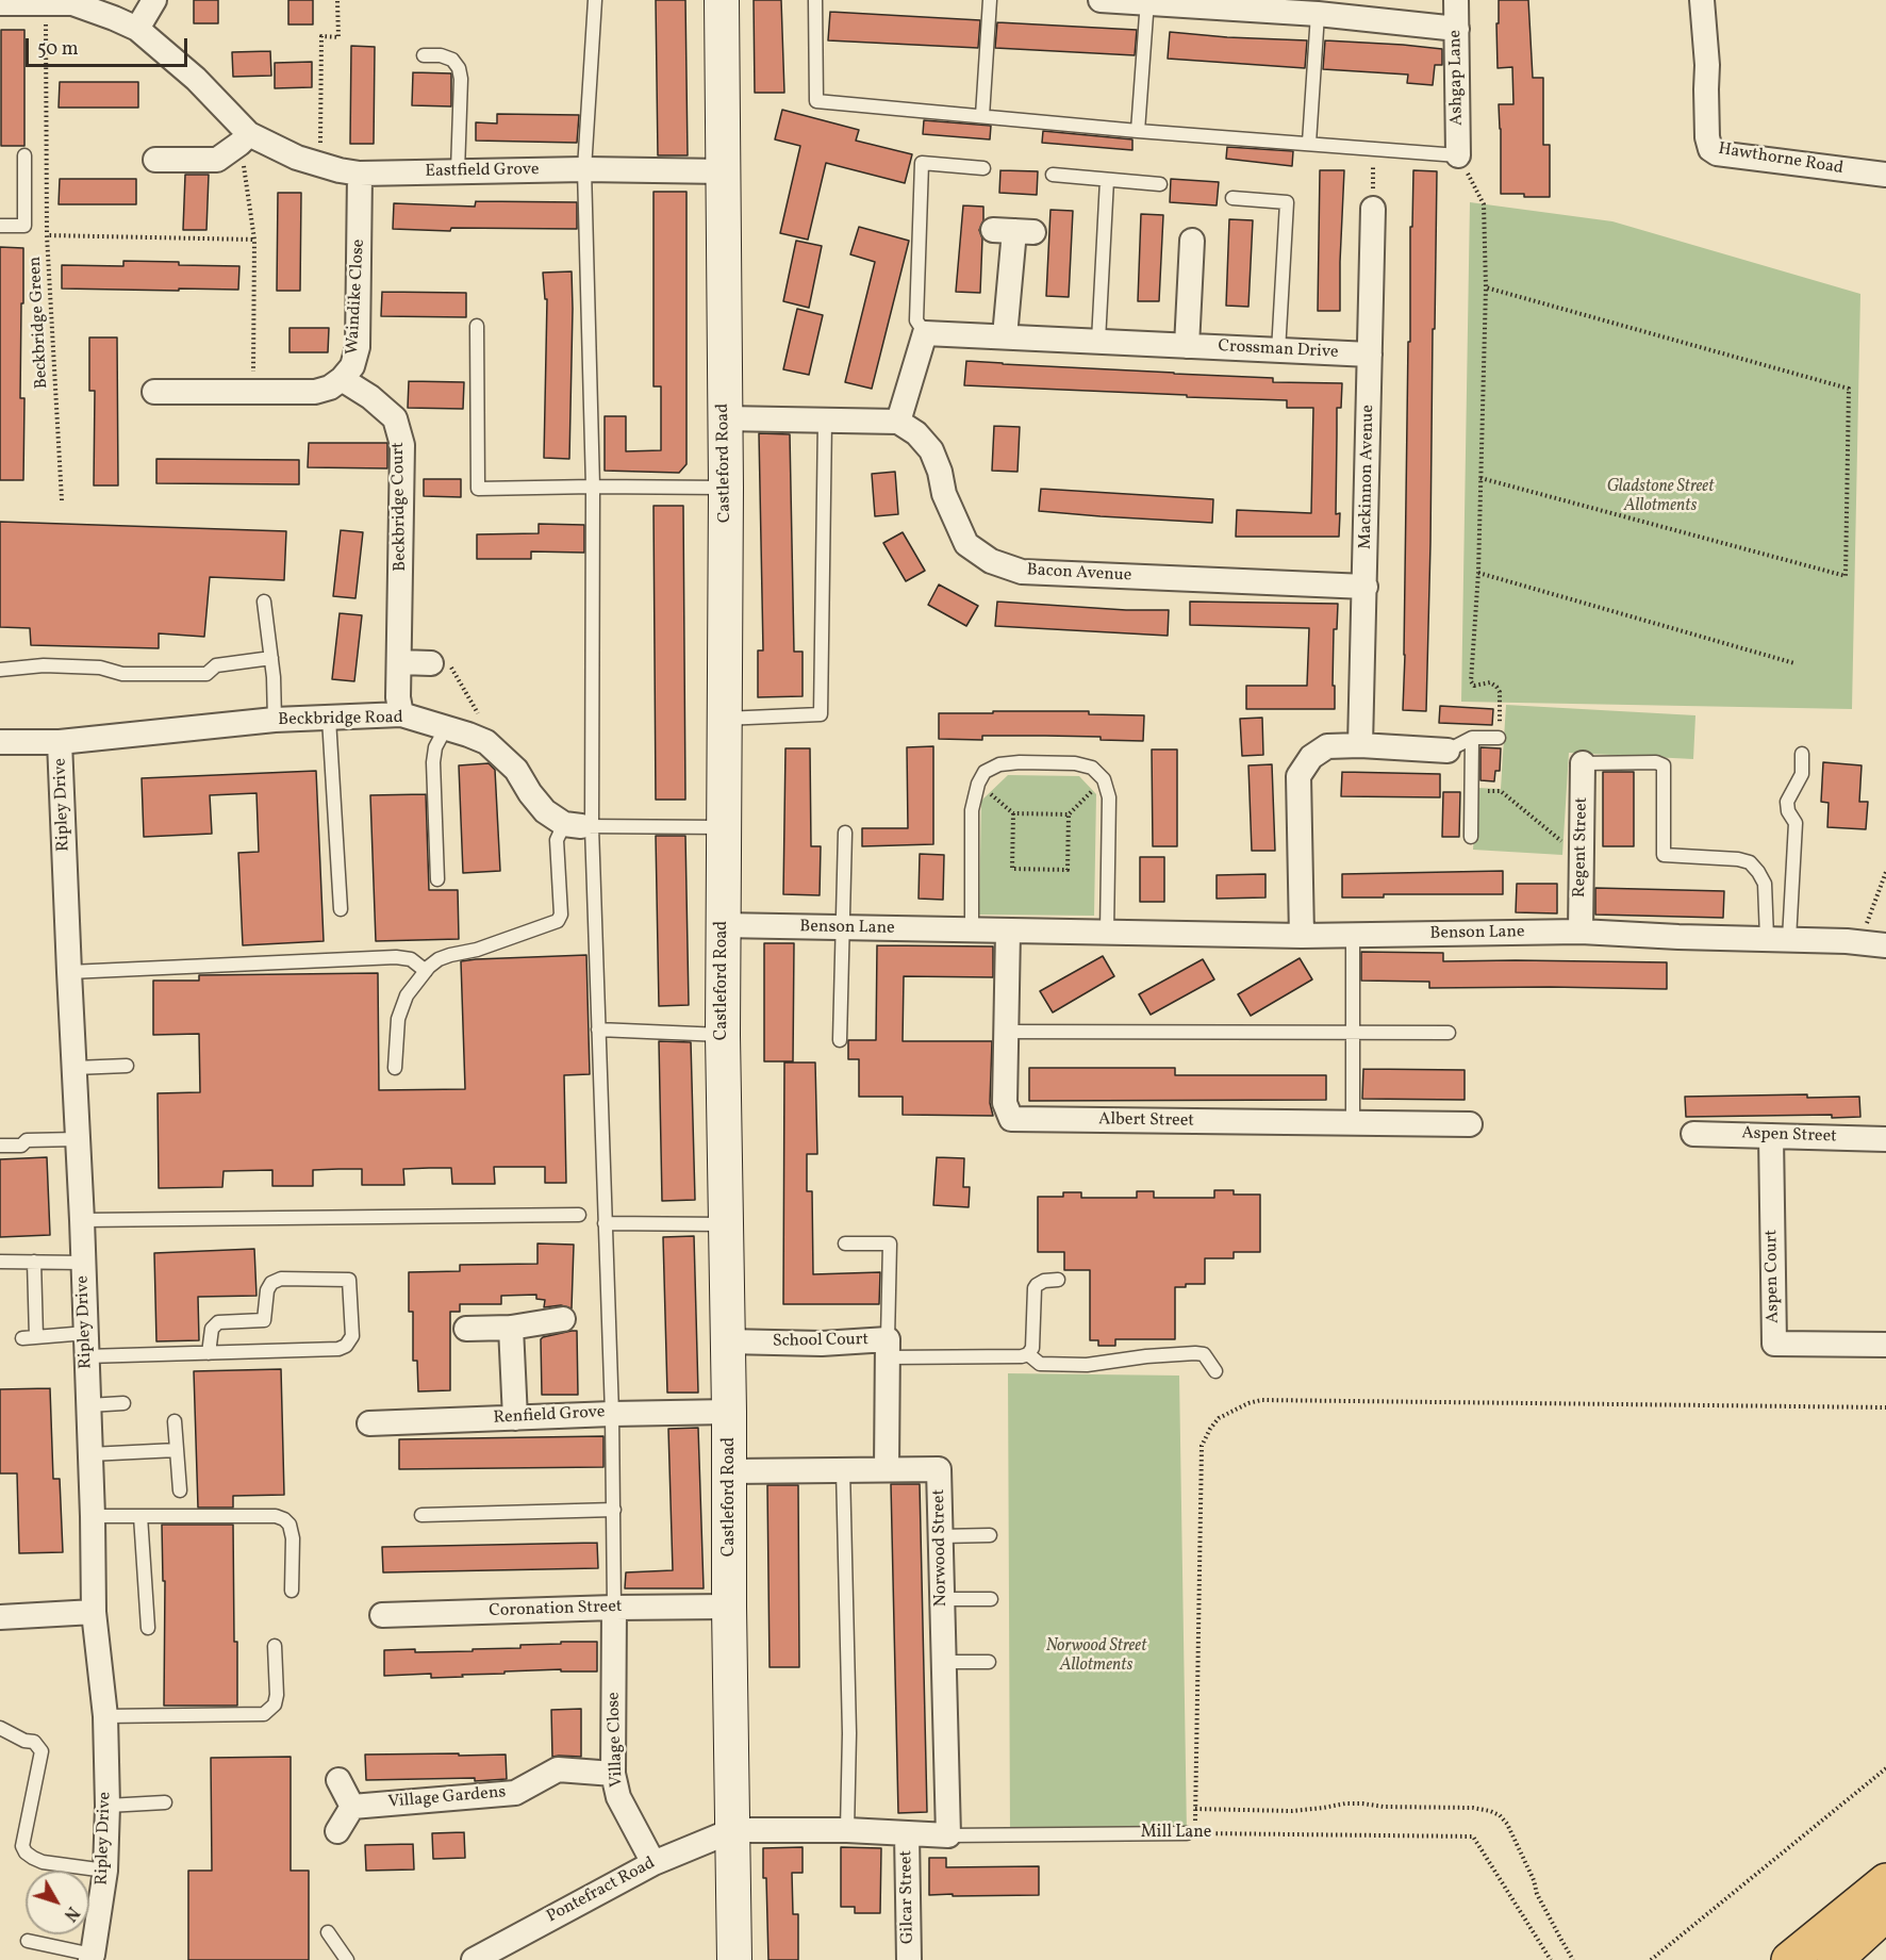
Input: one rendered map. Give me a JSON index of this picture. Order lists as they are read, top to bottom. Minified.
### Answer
{"streets":{"street":["Ashgap Lane","Hawthorne Road","Eastfield Grove","Waindike Close","Crossman Drive","Castleford Road","Mackinnon Avenue","Beckbridge Court","Bacon Avenue","Beckbridge Road","Ripley Drive","Regent Street","Benson Lane","Albert Street","Aspen Street","Aspen Court","School Court","Renfield Grove","Norwood Street","Coronation Street","Village Close","Village Gardens","Mill Lane","Pontefract Road","Gilcar Street"],"path":["Beckbridge Green"]},"crossings":[["Eastfield Grove","Waindike Close"],["Eastfield Grove","Castleford Road"],["Waindike Close","Beckbridge Court"],["Crossman Drive","Mackinnon Avenue"],["Castleford Road","Benson Lane"],["Castleford Road","School Court"],["Castleford Road","Renfield Grove"],["Castleford Road","Norwood Street"],["Castleford Road","Coronation Street"],["Castleford Road","Mill Lane"],["Castleford Road","Pontefract Road"],["Mackinnon Avenue","Bacon Avenue"],["Beckbridge Court","Beckbridge Road"],["Beckbridge Road","Ripley Drive"],["Regent Street","Benson Lane"],["Benson Lane","Albert Street"],["Aspen Street","Aspen Court"],["Norwood Street","Mill Lane"],["Coronation Street","Village Close"],["Village Close","Village Gardens"],["Village Close","Pontefract Road"],["Mill Lane","Pontefract Road"],["Mill Lane","Gilcar Street"]],"parks":["Gladstone Street Allotments","Norwood Street Allotments"],"scale_bar":"50 m","north":"bottom right"}
